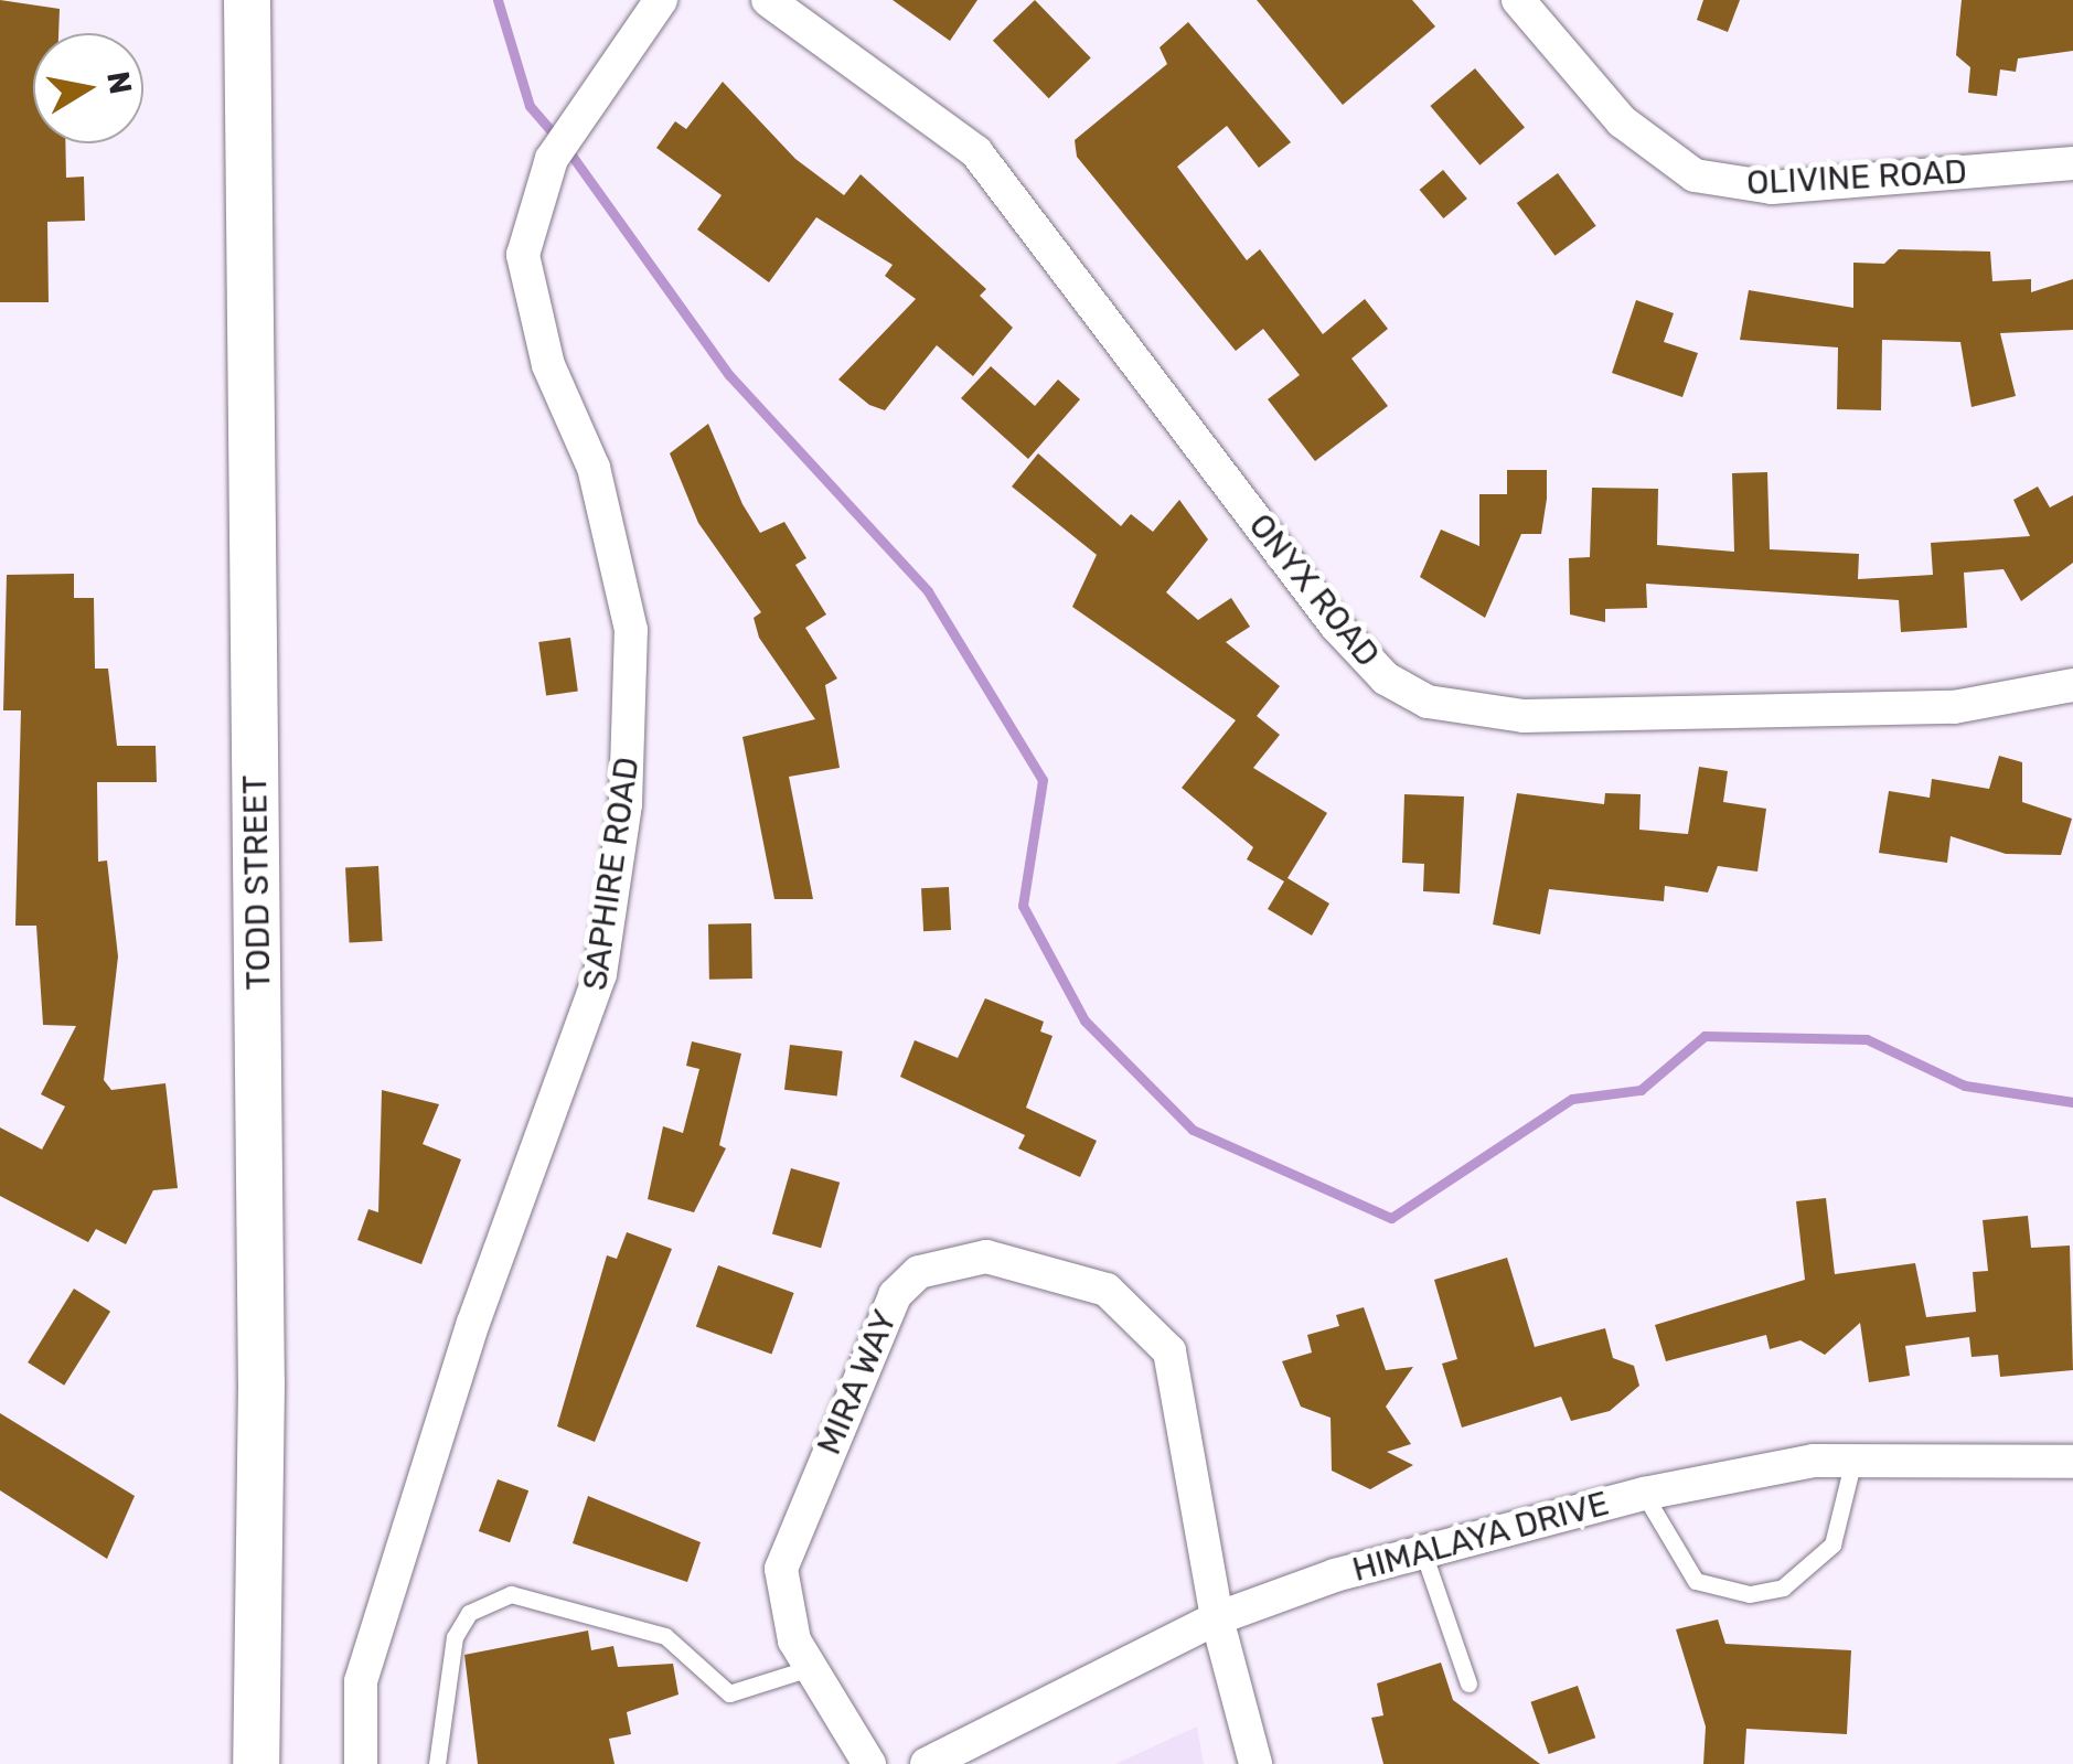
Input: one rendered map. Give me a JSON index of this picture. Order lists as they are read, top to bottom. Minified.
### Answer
{"streets":{"street":["OLIVINE ROAD","ONYX ROAD","SAPHIRE ROAD","TODD STREET","MIRA WAY","HIMALAYA DRIVE"]},"crossings":[["MIRA WAY","HIMALAYA DRIVE"]],"north":"right"}
